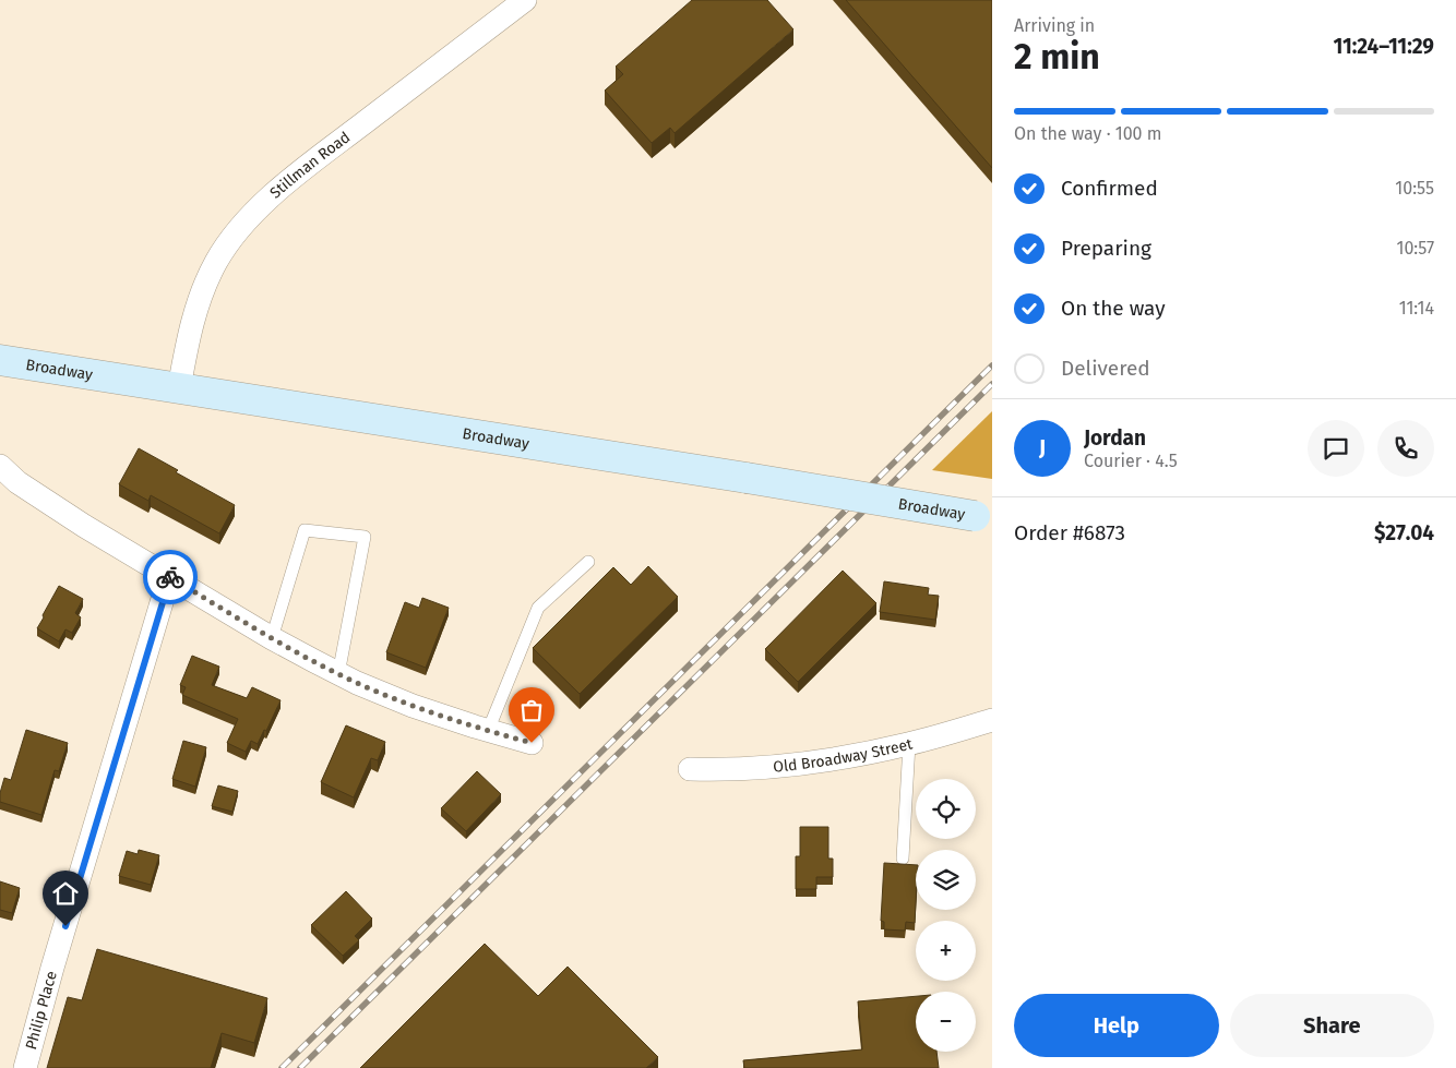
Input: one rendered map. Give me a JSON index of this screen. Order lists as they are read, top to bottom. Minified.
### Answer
{"streets":{"main road":["Broadway"],"street":["Stillman Road","Old Broadway Street","Philip Place"]},"crossings":[["Stillman Road","Broadway"]],"page":{"heading":["2 min","Arriving in","11:24–11:29"],"panel":["Jordan","Courier · 4.5","Order #6873","$27.04"],"bar":"On the way · 100 m","list":[["Confirmed","10:55"],["Preparing","10:57"],["On the way","11:14"],"Delivered"],"round":"J","map_buttons":["+","−"],"buttons":["Help","Share"]}}
